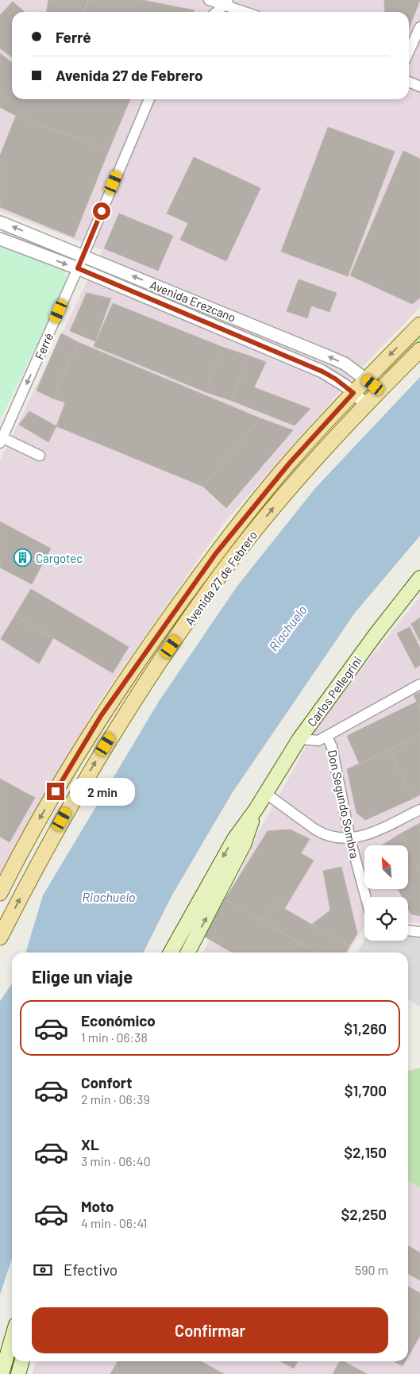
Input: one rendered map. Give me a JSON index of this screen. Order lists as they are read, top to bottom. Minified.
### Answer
{"streets":{"main road":["Avenida 27 de Febrero","Carlos Pellegrini"],"street":["Avenida Erezcano","Ferré","Don Segundo Sombra"]},"crossings":[["Avenida Erezcano","Ferré"],["Avenida Erezcano","Avenida 27 de Febrero"]],"one_way":["Ferré"],"water":["Riachuelo"],"places":{"building":["Cargotec"]},"north":"top left","page":{"banner":["Ferré","Avenida 27 de Febrero"],"bubble":"2 min","heading":"Elige un viaje","list":[{"name":"Económico","note":"1 min · 06:38","value":"$1,260"},{"name":"Confort","note":"2 min · 06:39","value":"$1,700"},{"name":"XL","note":"3 min · 06:40","value":"$2,150"},{"name":"Moto","note":"4 min · 06:41","value":"$2,250"}],"pay":["Efectivo","590 m"],"buttons":"Confirmar"}}
